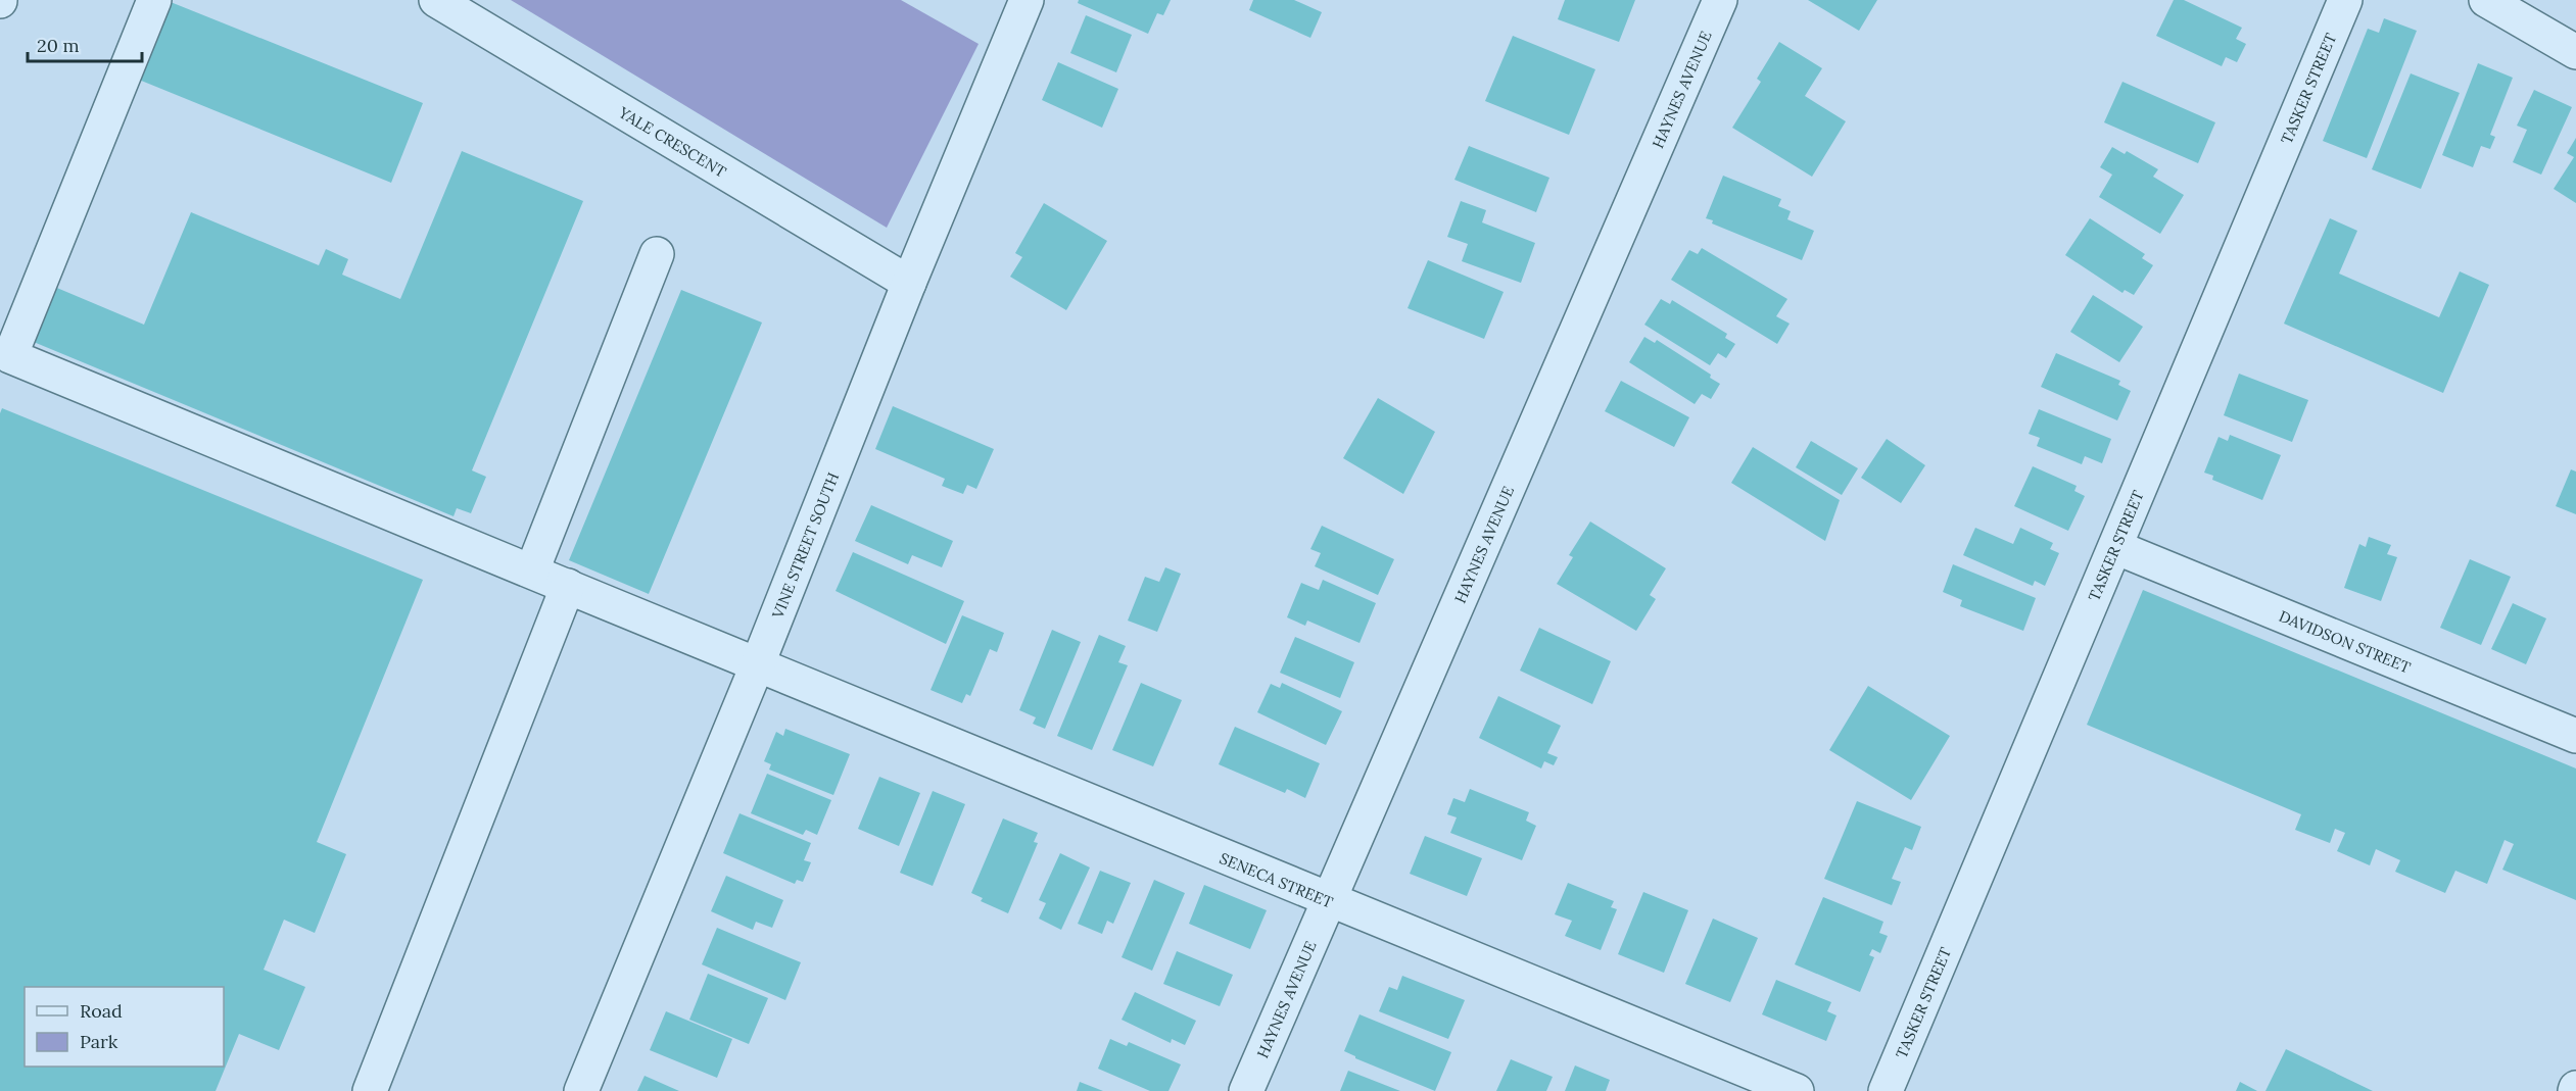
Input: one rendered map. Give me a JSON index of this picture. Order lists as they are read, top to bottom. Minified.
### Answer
{"streets":{"street":["TASKER STREET","HAYNES AVENUE","YALE CRESCENT","VINE STREET SOUTH","DAVIDSON STREET","SENECA STREET"]},"crossings":[["TASKER STREET","DAVIDSON STREET"],["HAYNES AVENUE","SENECA STREET"],["YALE CRESCENT","VINE STREET SOUTH"],["VINE STREET SOUTH","SENECA STREET"]],"legend":["Road","Park"],"scale_bar":"20 m"}
